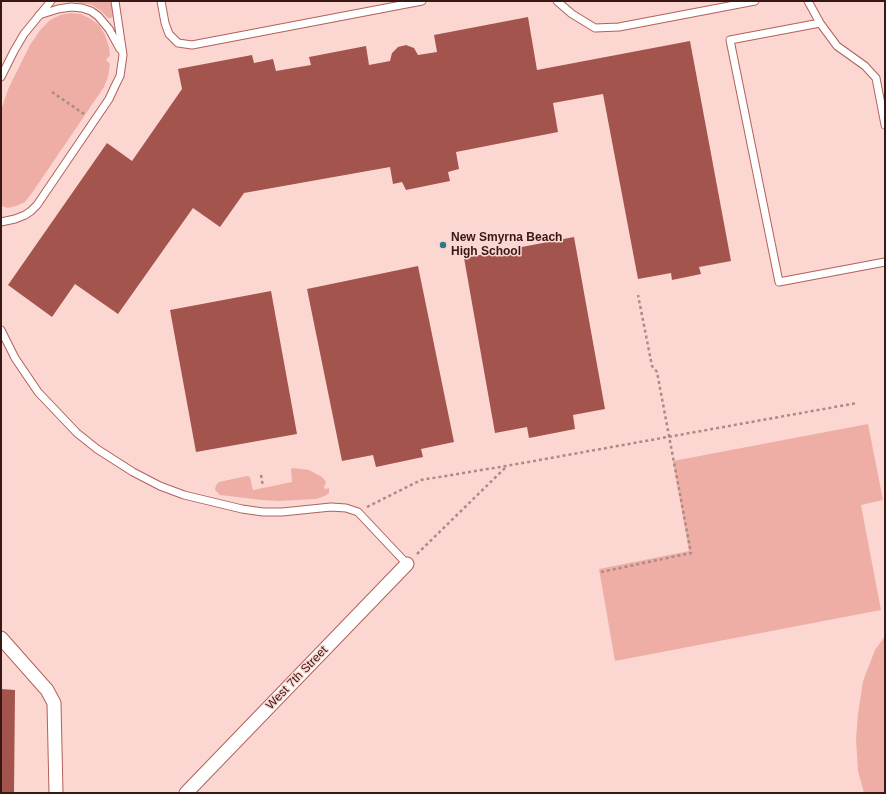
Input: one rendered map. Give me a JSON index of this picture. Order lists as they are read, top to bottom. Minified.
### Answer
{"streets":{"street":["West 7th Street"]},"places":["New Smyrna Beach High School"]}
